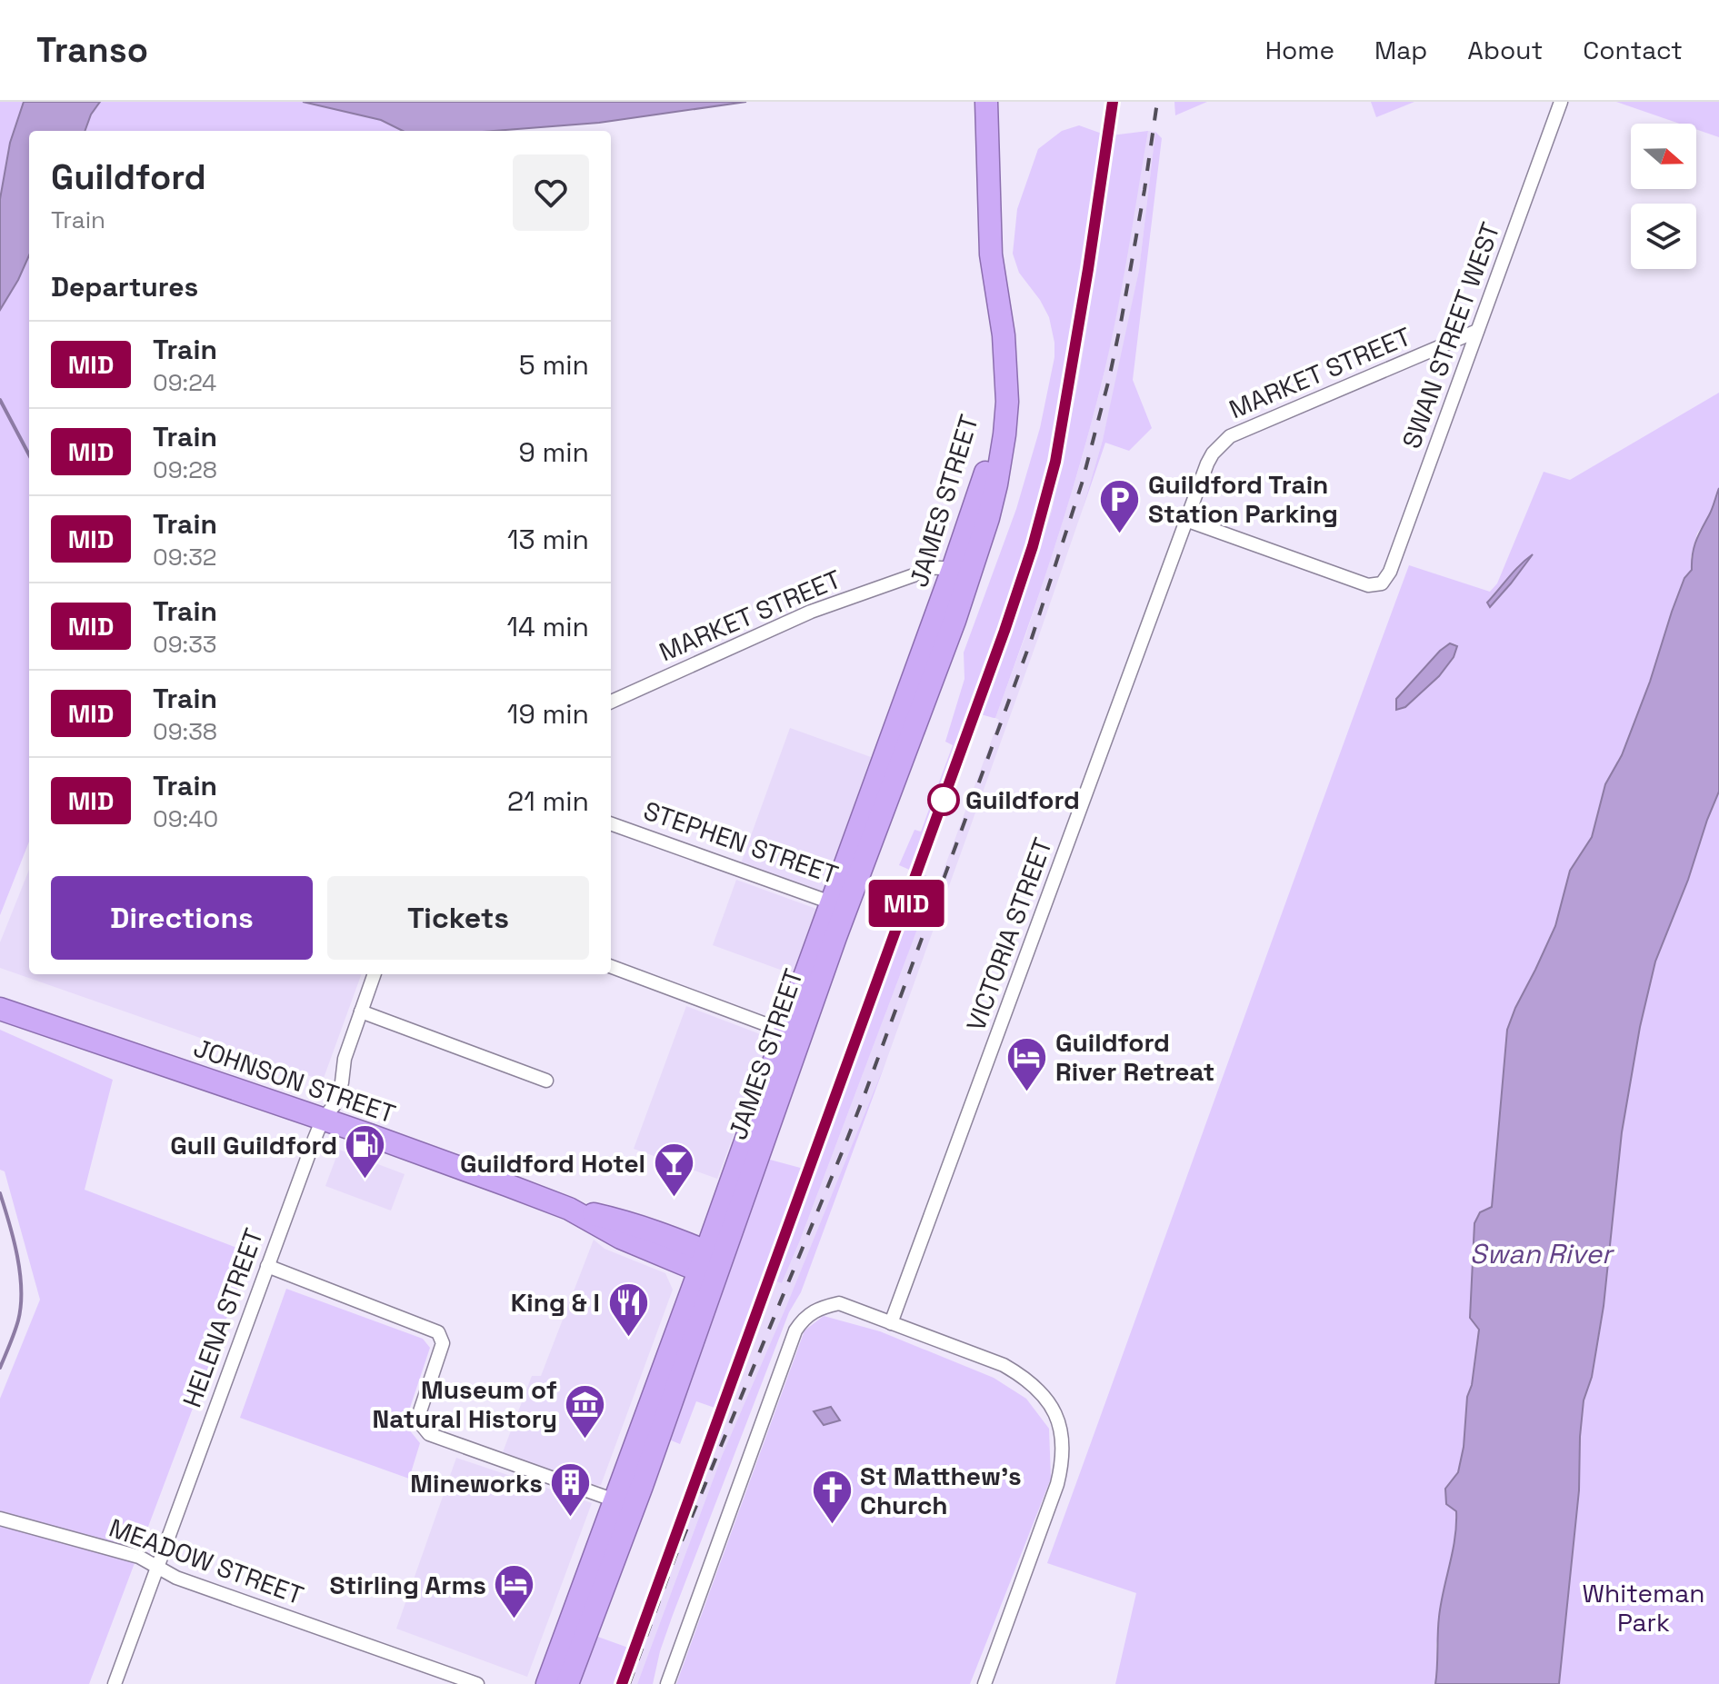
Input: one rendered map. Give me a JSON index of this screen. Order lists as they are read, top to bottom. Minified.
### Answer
{"streets":{"highway":["JAMES STREET","JOHNSON STREET"],"street":["SWAN STREET WEST","MARKET STREET","STEPHEN STREET","VICTORIA STREET","HELENA STREET","MEADOW STREET"]},"crossings":[["SWAN STREET WEST","MARKET STREET"],["SWAN STREET WEST","VICTORIA STREET"],["MARKET STREET","JAMES STREET"],["MARKET STREET","VICTORIA STREET"],["JAMES STREET","STEPHEN STREET"],["JAMES STREET","JOHNSON STREET"],["JOHNSON STREET","HELENA STREET"],["HELENA STREET","MEADOW STREET"]],"water":["Swan River"],"parks":["Whiteman Park"],"places":{"parking":["Guildford Train Station Parking"],"other":["Guildford"],"hotel":["Guildford River Retreat","Stirling Arms"],"fuel station":["Gull Guildford"],"bar":["Guildford Hotel"],"restaurant":["King & I"],"museum":["Museum of Natural History"],"building":["Mineworks"],"church":["St Matthew's Church"]},"north":"right","page":{"header":"Transo","nav":["Home","Map","About","Contact"],"on_map":"MID","heading":[["Guildford","Train"],"Departures"],"list":[{"mark":"MID","name":"Train","note":"09:24","value":"5 min"},{"mark":"MID","name":"Train","note":"09:28","value":"9 min"},{"mark":"MID","name":"Train","note":"09:32","value":"13 min"},{"mark":"MID","name":"Train","note":"09:33","value":"14 min"},{"mark":"MID","name":"Train","note":"09:38","value":"19 min"},{"mark":"MID","name":"Train","note":"09:40","value":"21 min"}],"buttons":["Directions","Tickets"]}}
